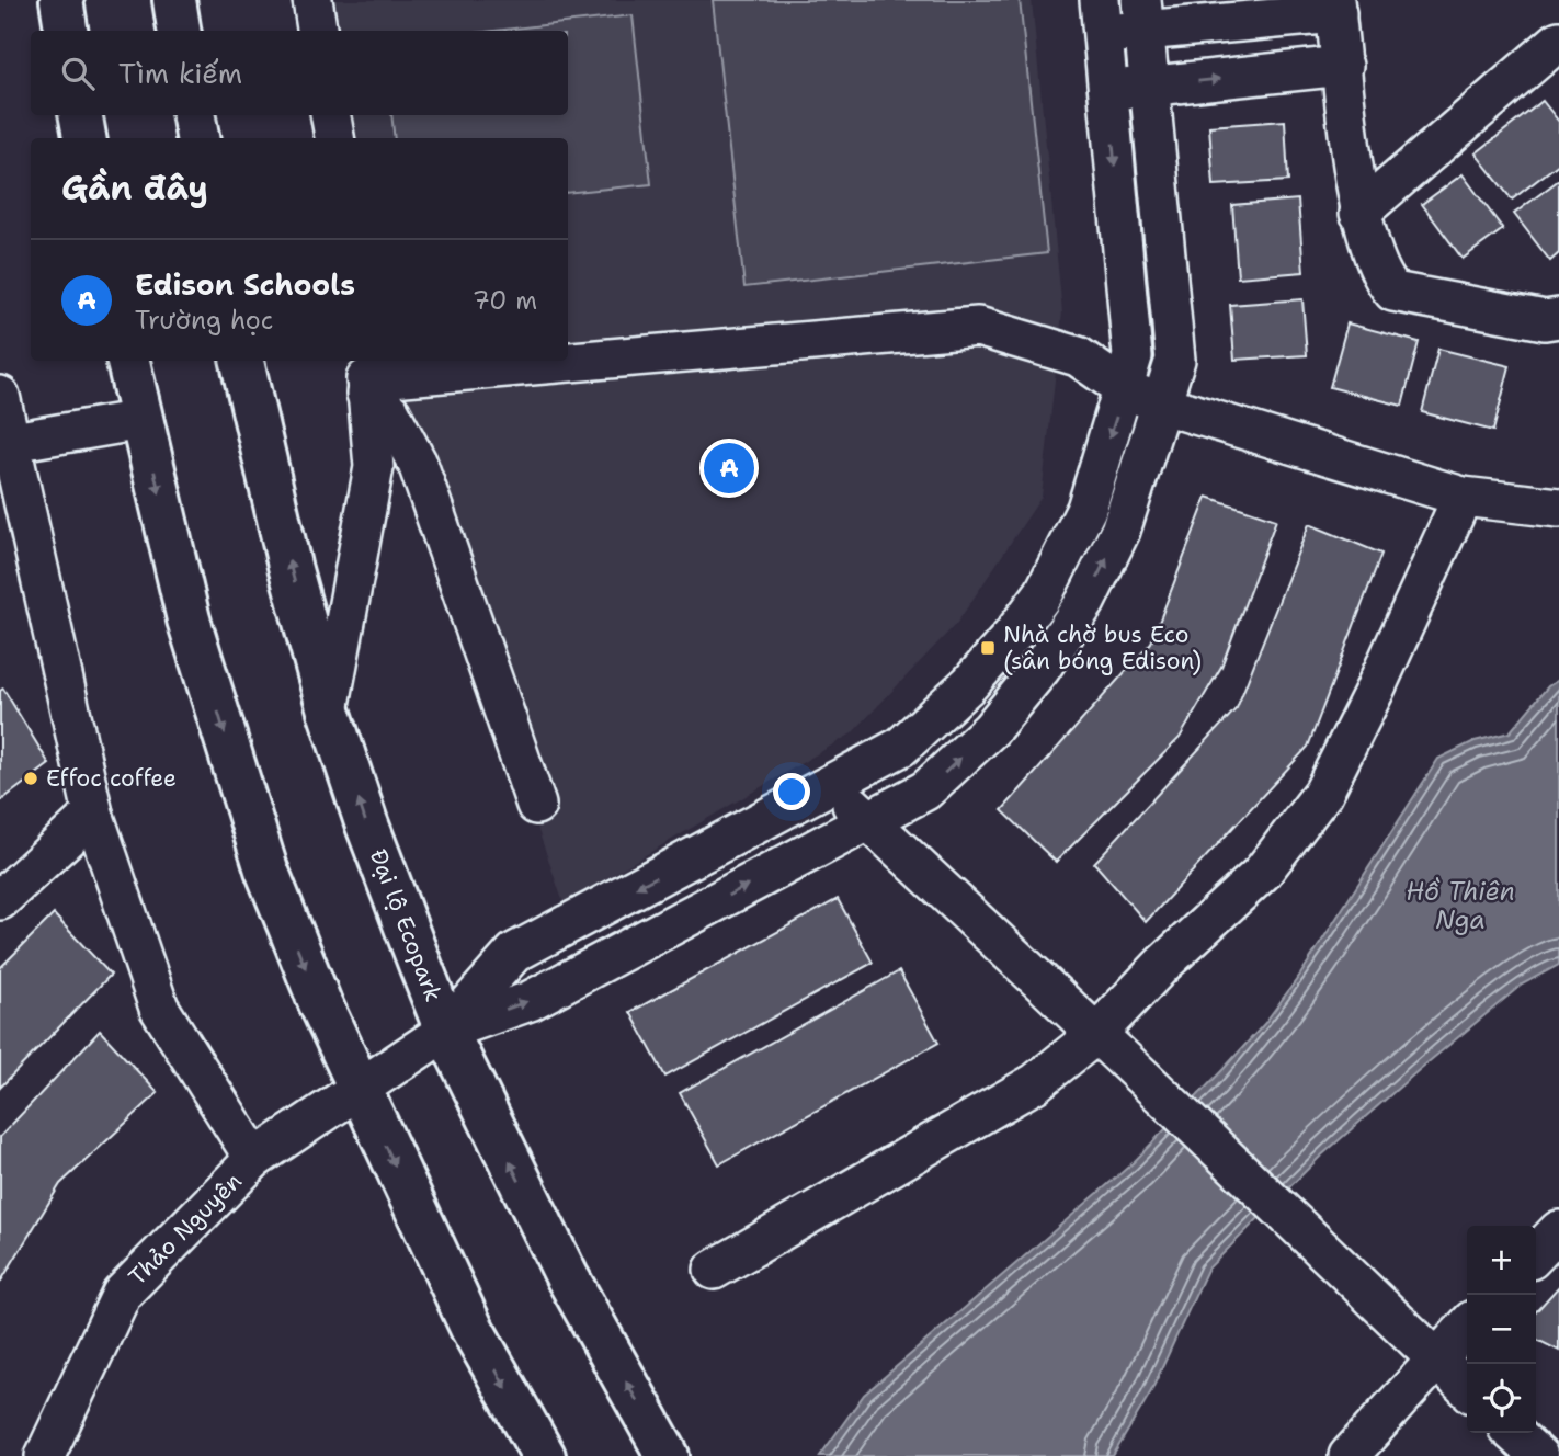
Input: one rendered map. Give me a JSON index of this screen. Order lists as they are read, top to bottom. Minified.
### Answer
{"streets":{"highway":["Đại lộ Ecopark"],"street":["Thảo Nguyên"]},"crossings":[["Đại lộ Ecopark","Thảo Nguyên"]],"water":["Hồ Thiên Nga"],"places":{"transit":["Nhà chờ bus Eco (sân bóng Edison)"],"other":["Effoc coffee"]},"page":{"search":"Tìm kiếm","heading":"Gần đây","list":[{"mark":"A","name":"Edison Schools","note":"Trường học","value":"70 m"}],"pins":"A","map_buttons":["+","−"]}}
